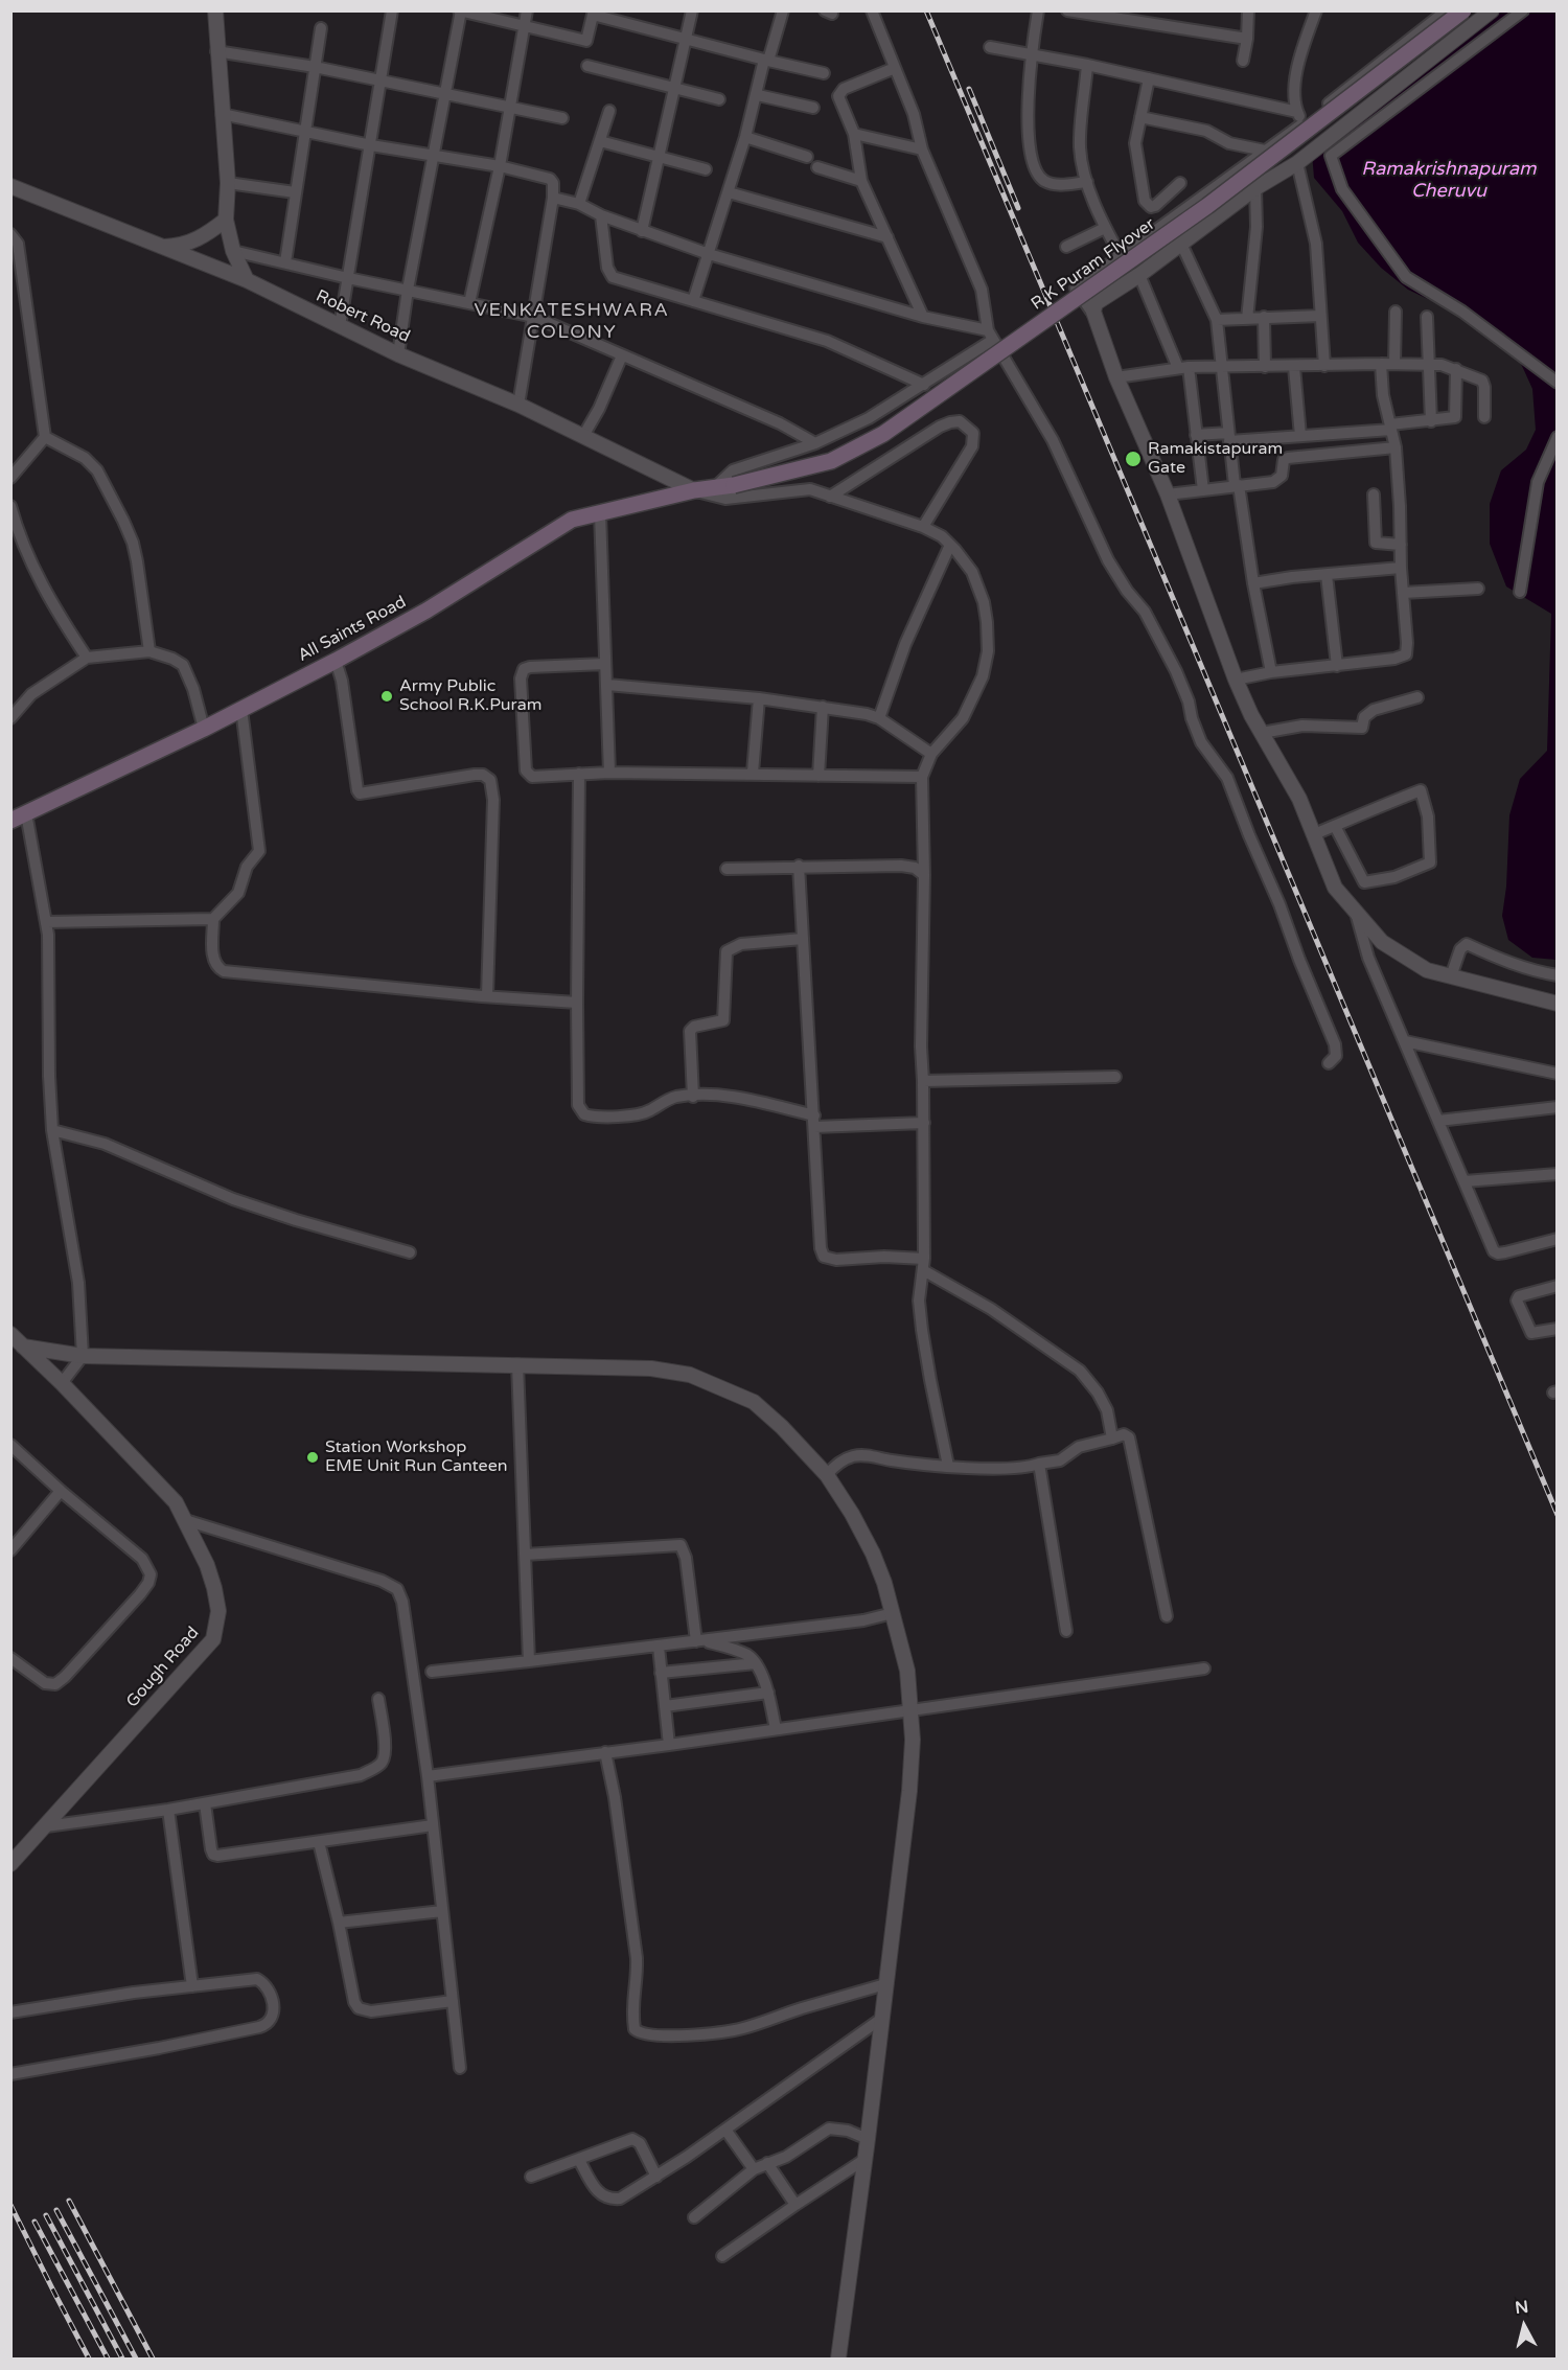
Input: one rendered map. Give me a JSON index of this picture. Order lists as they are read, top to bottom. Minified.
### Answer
{"streets":{"main road":["R K Puram Flyover","All Saints Road"],"street":["Robert Road","Gough Road"]},"crossings":[["R K Puram Flyover","All Saints Road"],["Robert Road","All Saints Road"]],"districts":["VENKATESHWARA COLONY"],"water":["Ramakrishnapuram Cheruvu"],"places":["Ramakistapuram Gate","Army Public School R.K.Puram","Station Workshop EME Unit Run Canteen"],"north":"top"}
